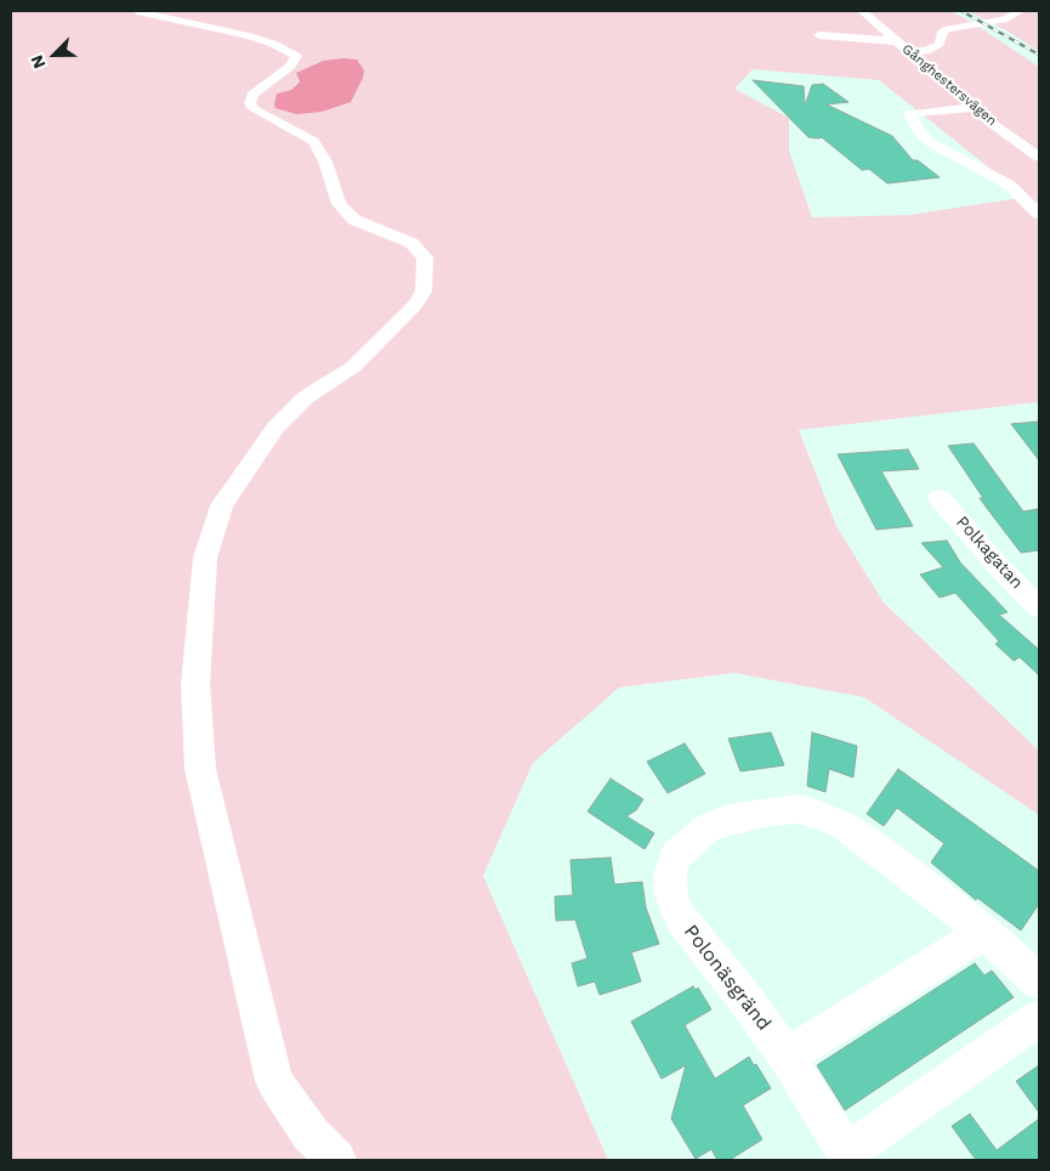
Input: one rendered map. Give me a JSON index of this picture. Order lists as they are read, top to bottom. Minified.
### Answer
{"streets":{"street":["Gånghestersvägen","Polkagatan","Polonäsgränd"]},"north":"bottom left"}
